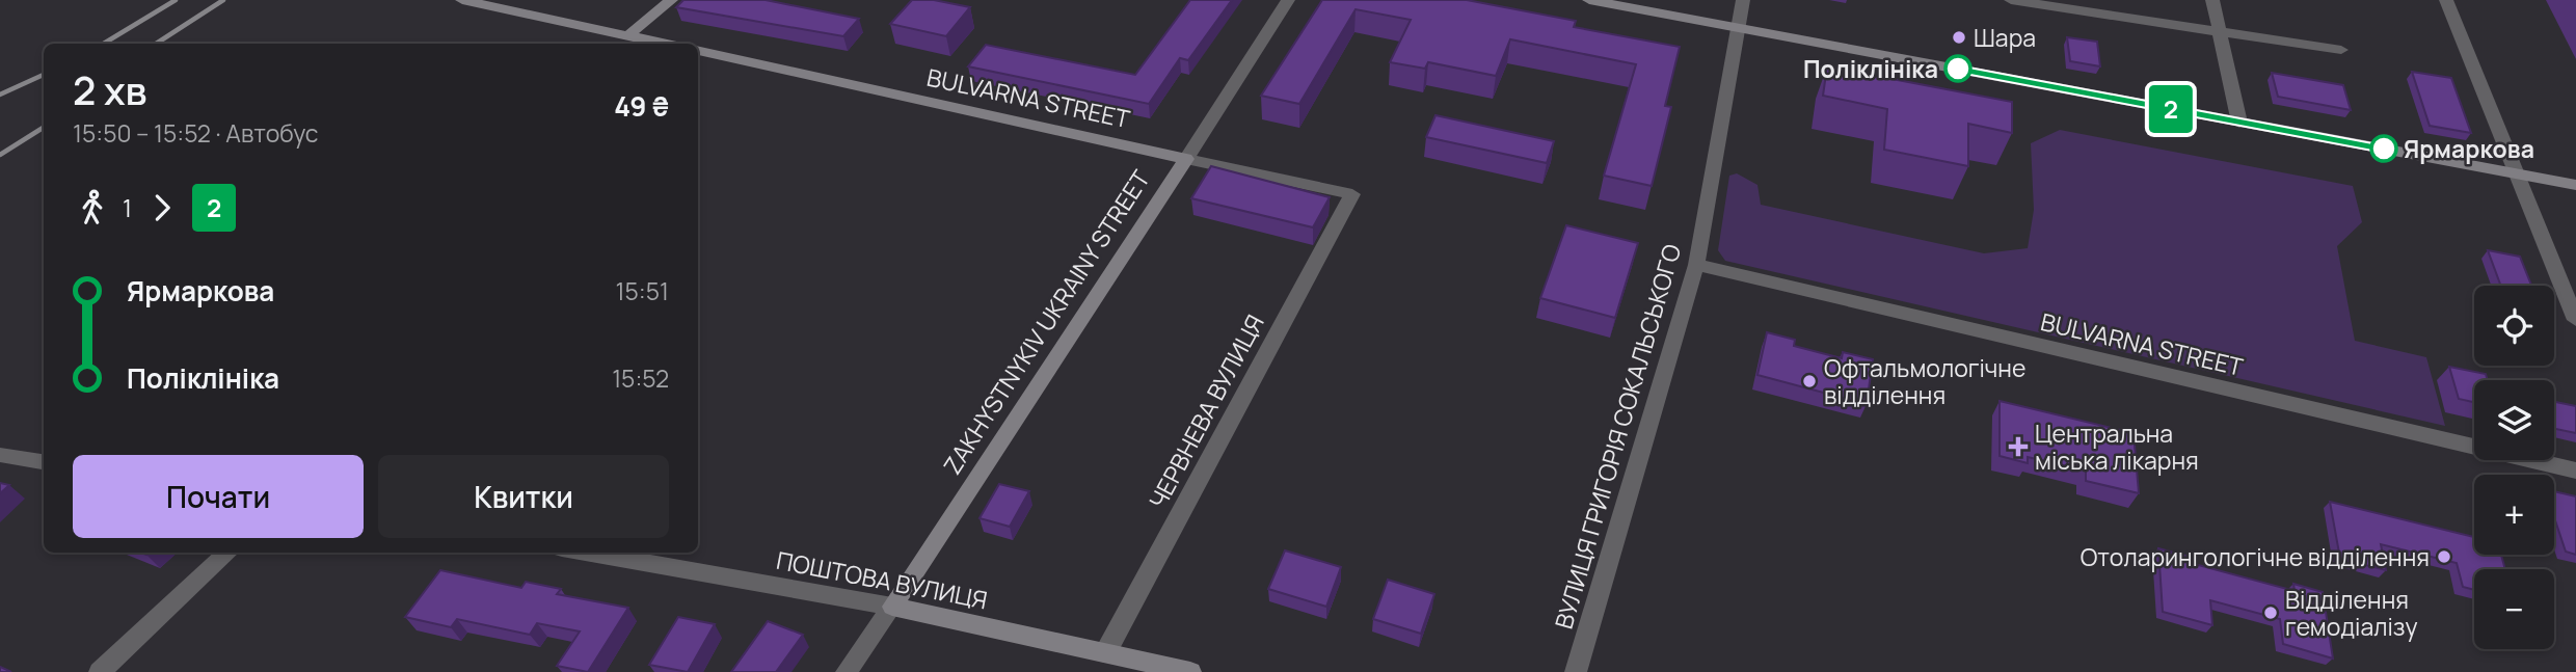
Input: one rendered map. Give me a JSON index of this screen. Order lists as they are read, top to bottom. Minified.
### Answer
{"streets":{"street":["BULVARNA STREET","ZAKHYSTNYKIV UKRAINY STREET","ЧЕРВНЕВА ВУЛИЦЯ","ВУЛИЦЯ ГРИГОРІЯ СОКАЛЬСЬКОГО","ПОШТОВА ВУЛИЦЯ"]},"crossings":[["BULVARNA STREET","ZAKHYSTNYKIV UKRAINY STREET"],["BULVARNA STREET","ЧЕРВНЕВА ВУЛИЦЯ"],["BULVARNA STREET","ВУЛИЦЯ ГРИГОРІЯ СОКАЛЬСЬКОГО"],["ZAKHYSTNYKIV UKRAINY STREET","ПОШТОВА ВУЛИЦЯ"],["ЧЕРВНЕВА ВУЛИЦЯ","ПОШТОВА ВУЛИЦЯ"]],"places":{"other":["Шара","Поліклініка","Ярмаркова","Офтальмологічне відділення","Отоларингологічне відділення","Відділення гемодіалізу"],"health":["Центральна міська лікарня"]},"lines":["bus line 2"],"page":{"on_map":"2","heading":["2 хв","15:50 – 15:52 · Автобус","49 ₴"],"legs":["1","2"],"list":[{"name":"Ярмаркова","value":"15:51"},{"name":"Поліклініка","value":"15:52"}],"map_buttons":["+","−"],"buttons":["Почати","Квитки"]}}
